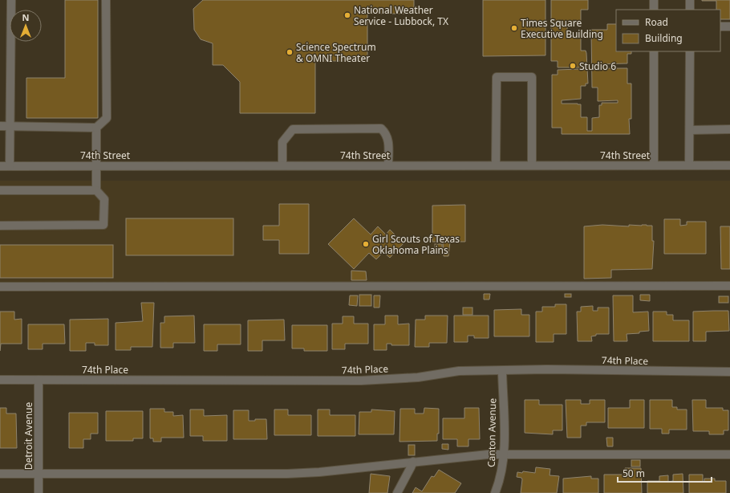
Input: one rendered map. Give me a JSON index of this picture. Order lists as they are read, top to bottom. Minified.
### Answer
{"streets":{"street":["74th Street","74th Place","Canton Avenue","Detroit Avenue"]},"crossings":[["74th Place","Canton Avenue"],["74th Place","Detroit Avenue"]],"places":["National Weather Service - Lubbock, TX","Times Square Executive Building","Science Spectrum & OMNI Theater","Studio 6","Girl Scouts of Texas Oklahoma Plains"],"legend":["Road","Building"],"scale_bar":"50 m","north":"top"}
